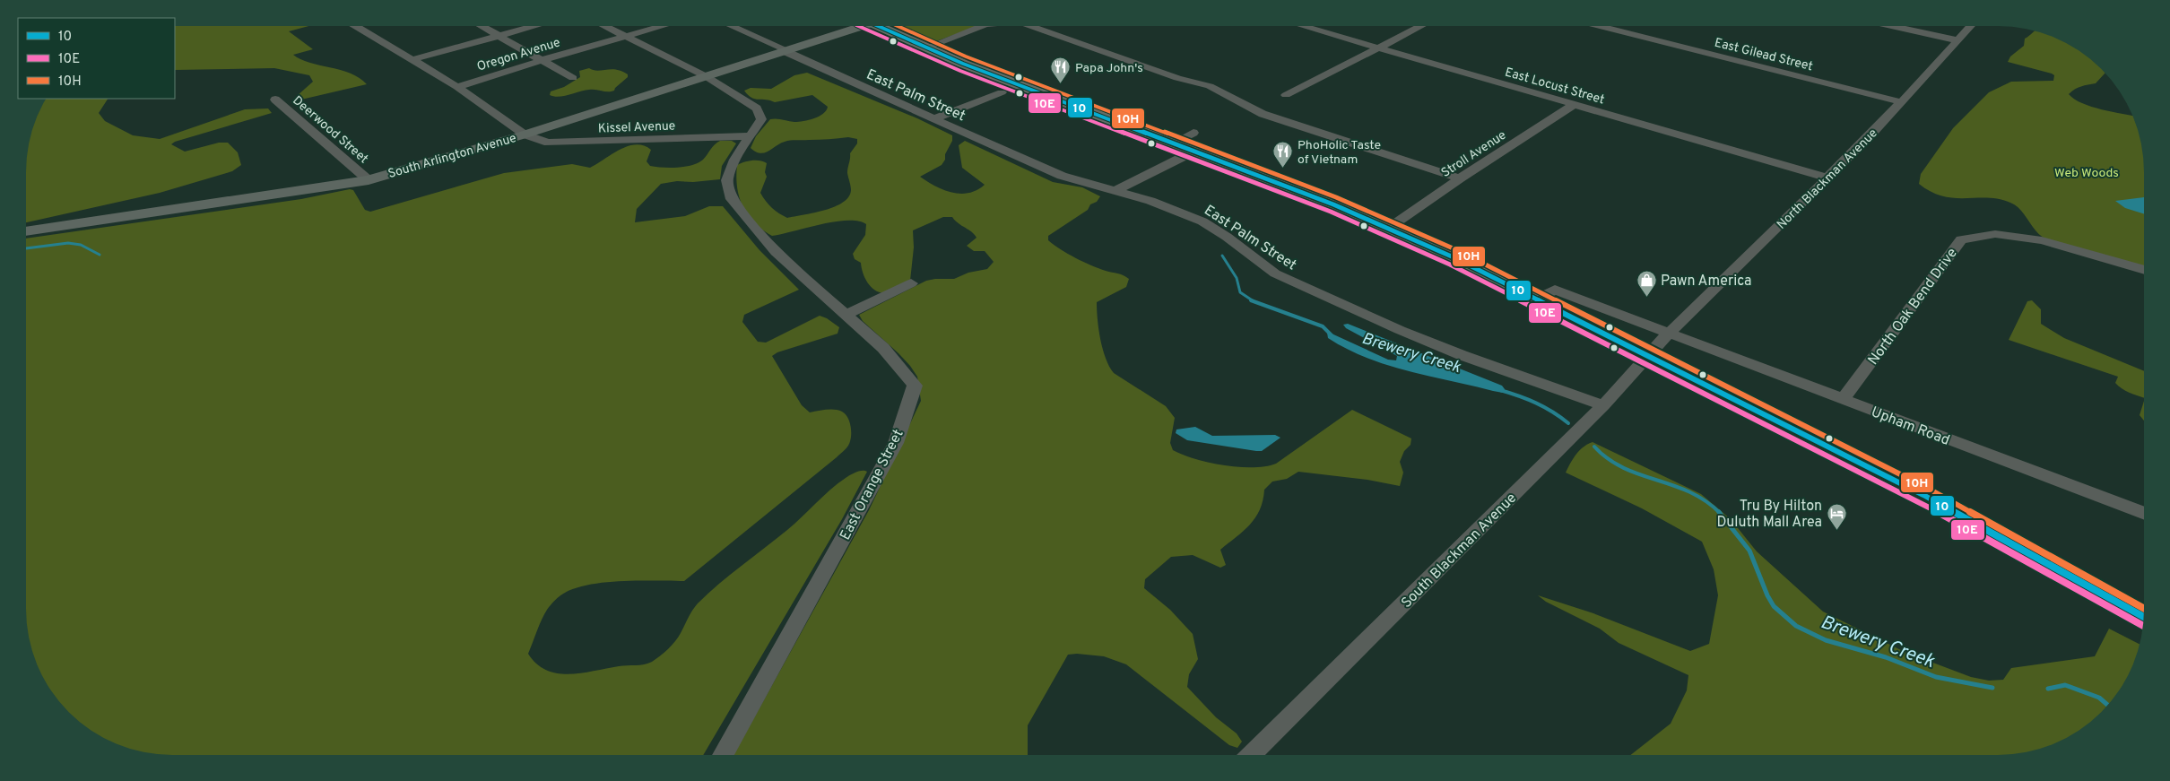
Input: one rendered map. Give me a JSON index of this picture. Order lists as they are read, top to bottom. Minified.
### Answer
{"streets":{"main road":["South Arlington Avenue"],"street":["Oregon Avenue","East Gilead Street","East Locust Street","East Palm Street","Kissel Avenue","Deerwood Street","Stroll Avenue","North Blackman Avenue","North Oak Bend Drive","Upham Road","East Orange Street","South Blackman Avenue"]},"crossings":[["Oregon Avenue","Kissel Avenue"],["East Gilead Street","North Blackman Avenue"],["East Locust Street","Stroll Avenue"],["East Locust Street","North Blackman Avenue"],["East Palm Street","South Arlington Avenue"],["East Palm Street","South Blackman Avenue"],["Kissel Avenue","South Arlington Avenue"],["Kissel Avenue","East Orange Street"],["Deerwood Street","South Arlington Avenue"],["South Arlington Avenue","East Orange Street"],["North Blackman Avenue","Upham Road"],["North Blackman Avenue","South Blackman Avenue"],["North Oak Bend Drive","Upham Road"],["Upham Road","South Blackman Avenue"]],"water":["Brewery Creek"],"parks":["Web Woods"],"places":{"restaurant":["Papa John's","PhoHolic Taste of Vietnam"],"shop":["Pawn America"],"hotel":["Tru By Hilton Duluth Mall Area"]},"lines":["transit line 10","transit line 10E","transit line 10H"],"legend":["10","10E","10H"]}
